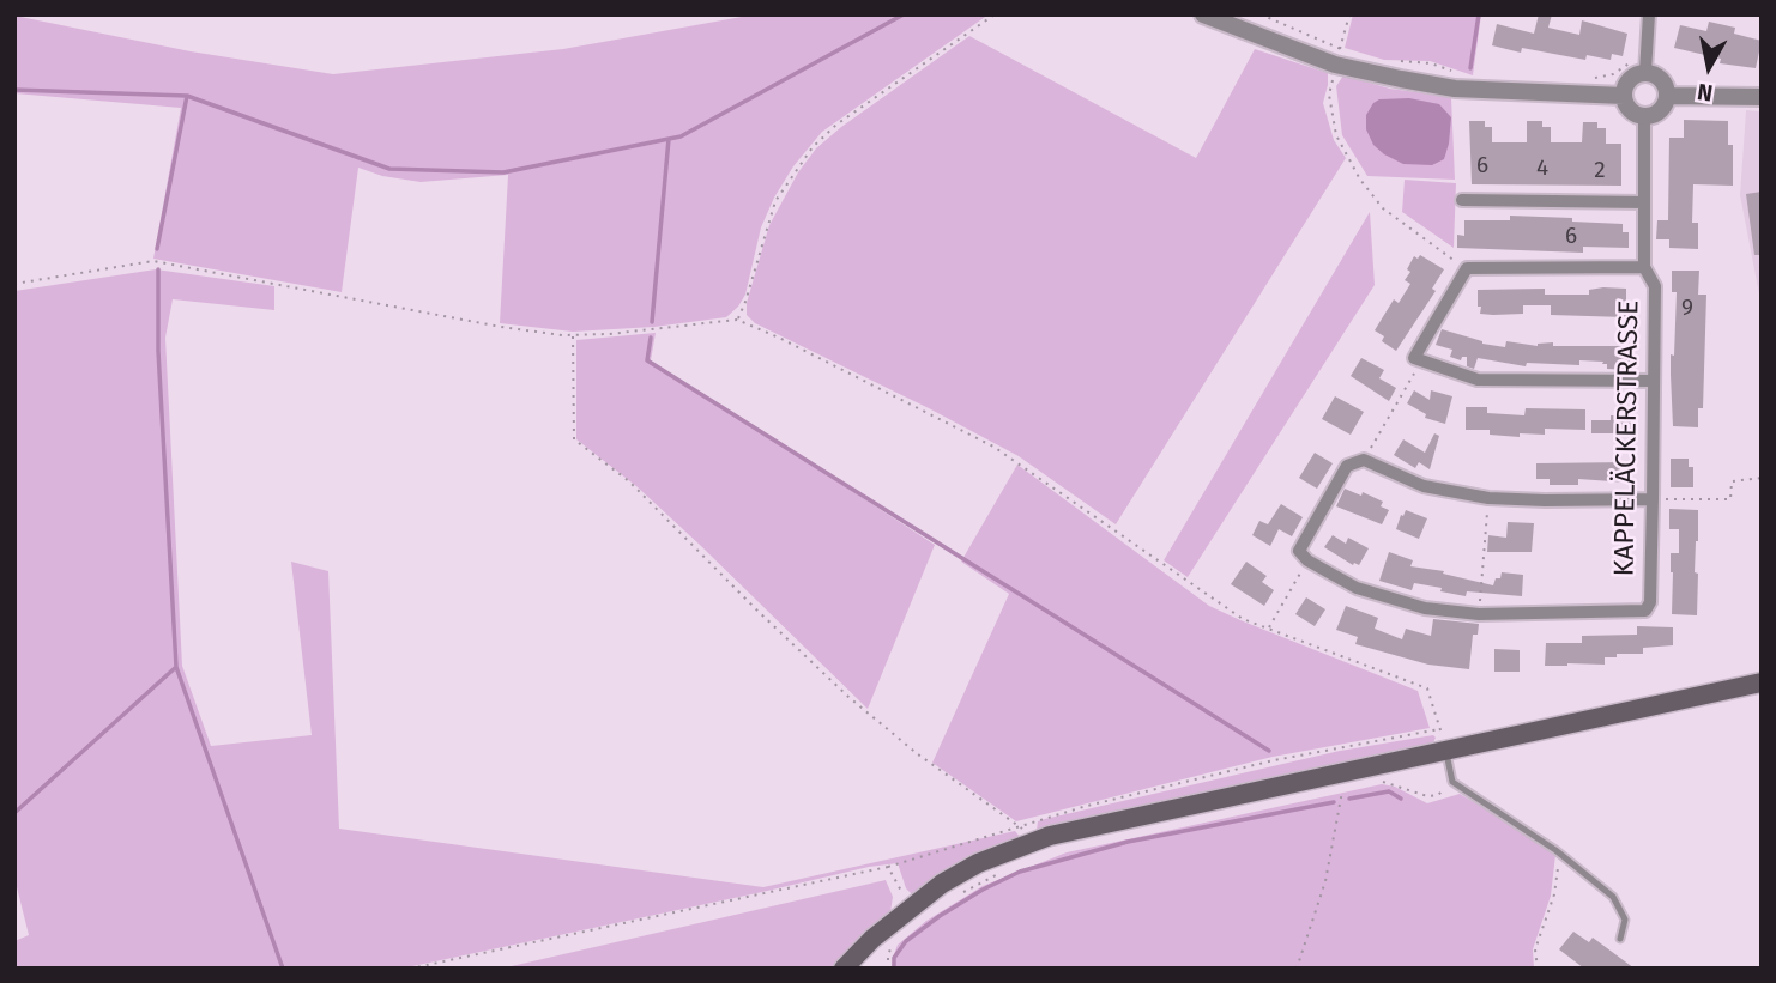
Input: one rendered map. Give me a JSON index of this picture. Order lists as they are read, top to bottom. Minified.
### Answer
{"streets":{"street":["KAPPELÄCKERSTRASSE"]},"house_numbers":["6","4","2","6","9"],"north":"bottom"}
